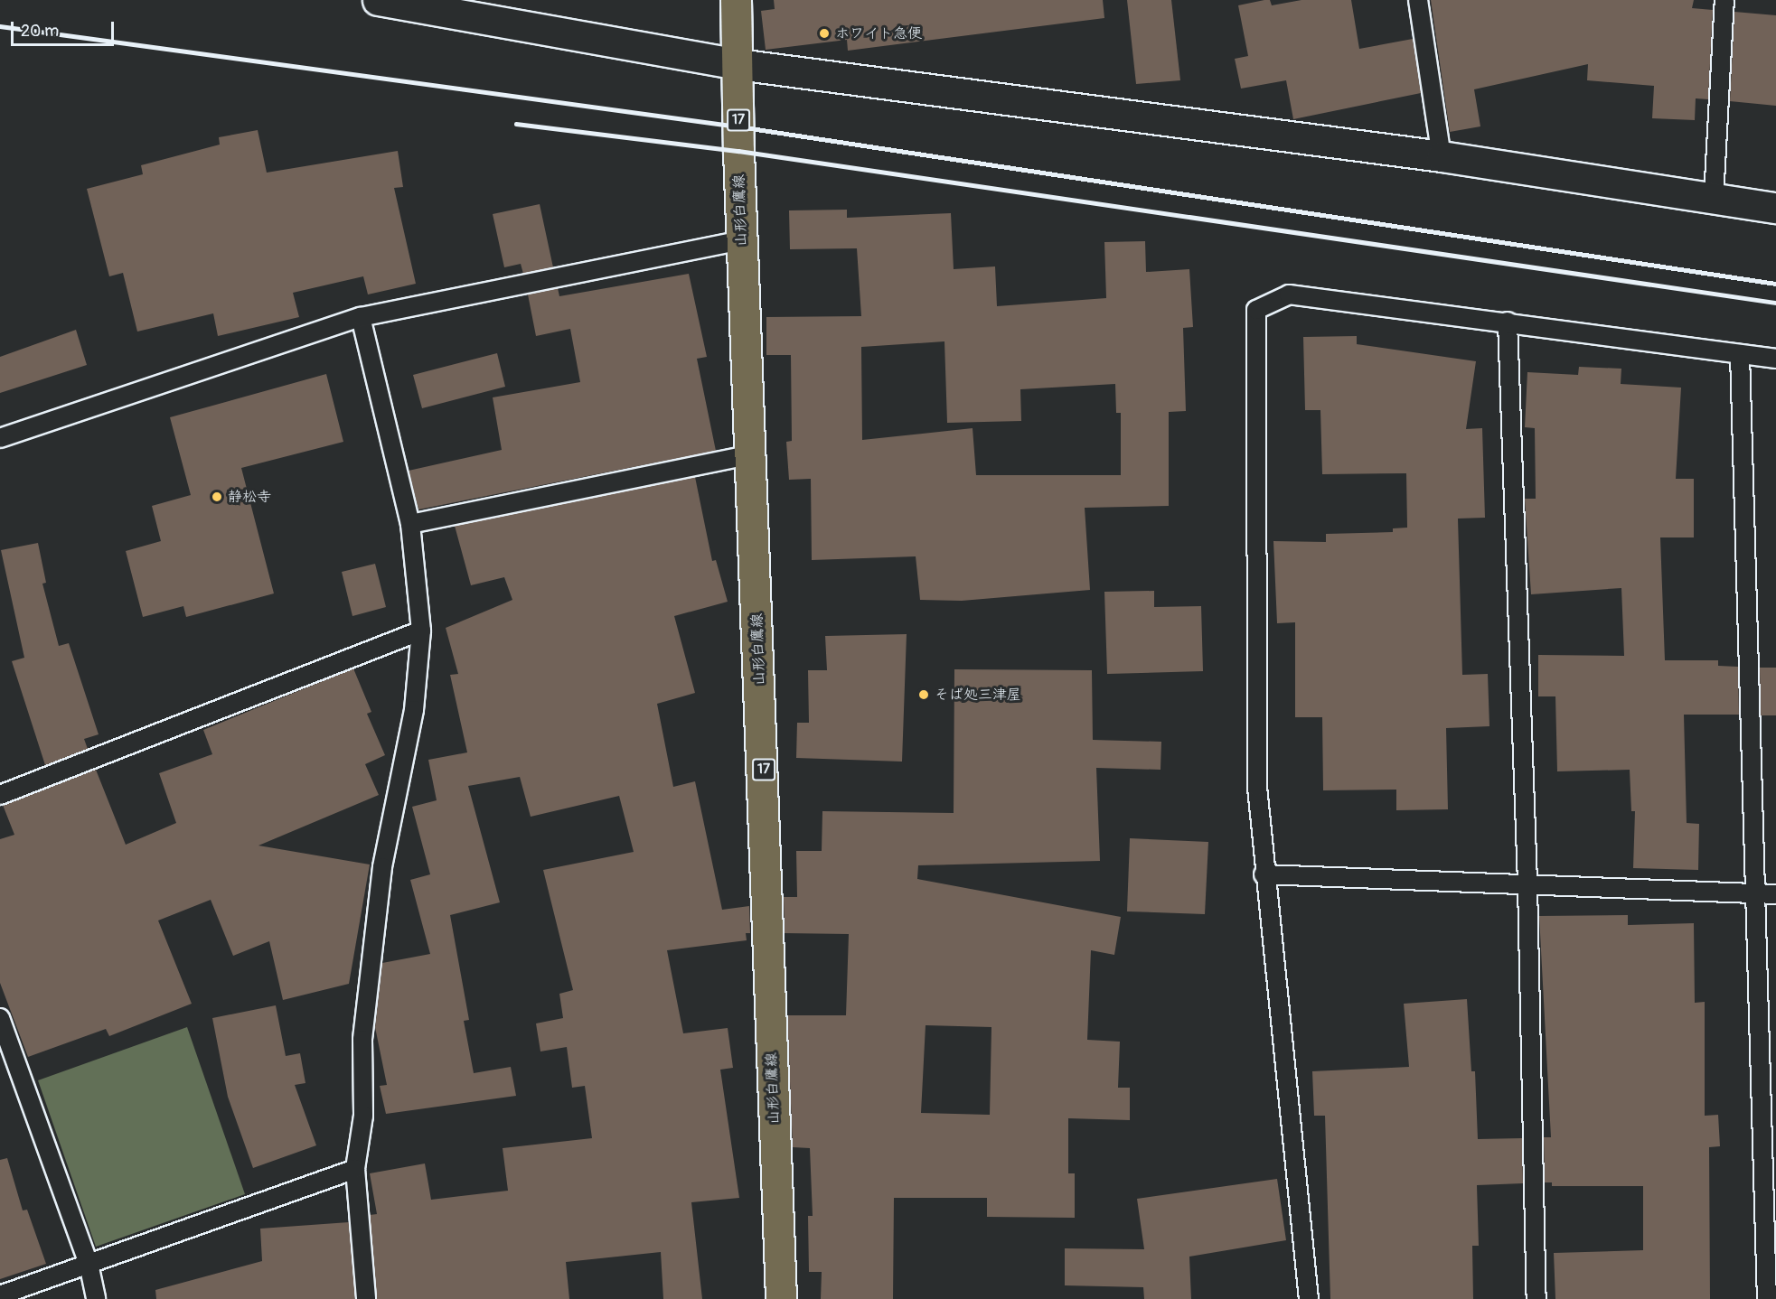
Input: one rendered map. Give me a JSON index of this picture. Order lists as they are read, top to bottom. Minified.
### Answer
{"streets":{"main road":["17","山形白鷹線"]},"places":["ホワイト急便","静松寺","そば処三津屋"],"scale_bar":"20 m"}
